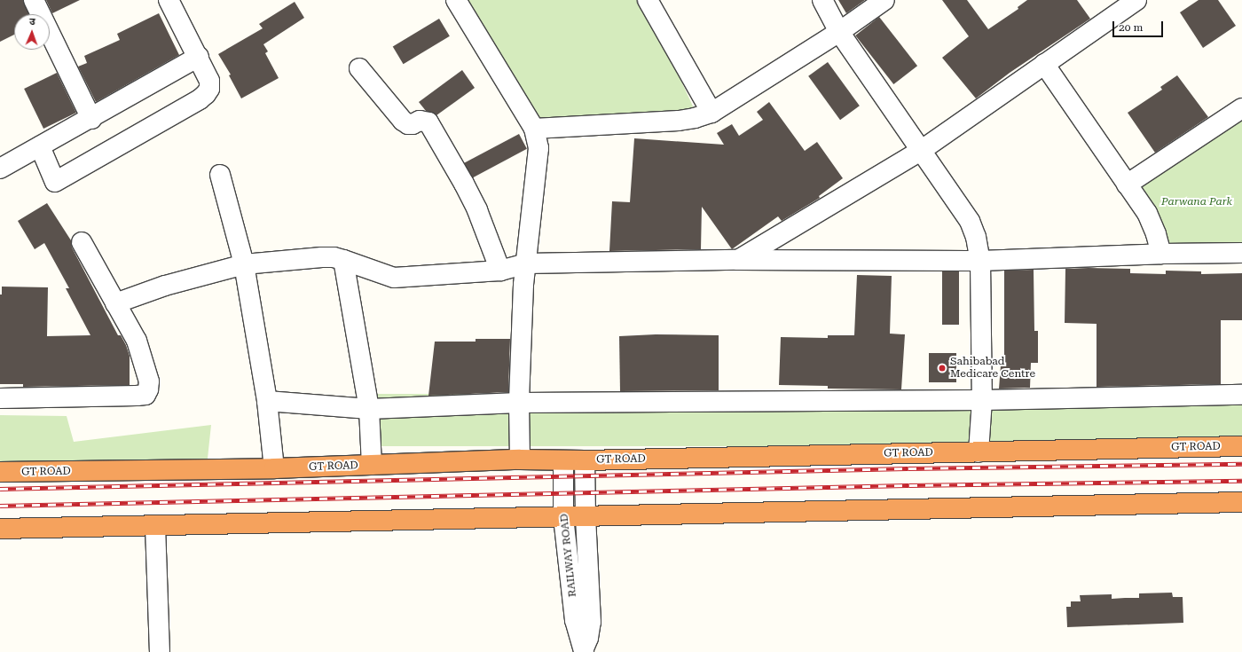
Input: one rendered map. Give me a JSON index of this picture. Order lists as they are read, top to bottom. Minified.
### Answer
{"streets":{"highway":["GT ROAD"],"street":["RAILWAY ROAD"]},"crossings":[["GT ROAD","RAILWAY ROAD"]],"parks":["Parwana Park"],"places":["Sahibabad Medicare Centre"],"scale_bar":"20 m","north":"top"}
